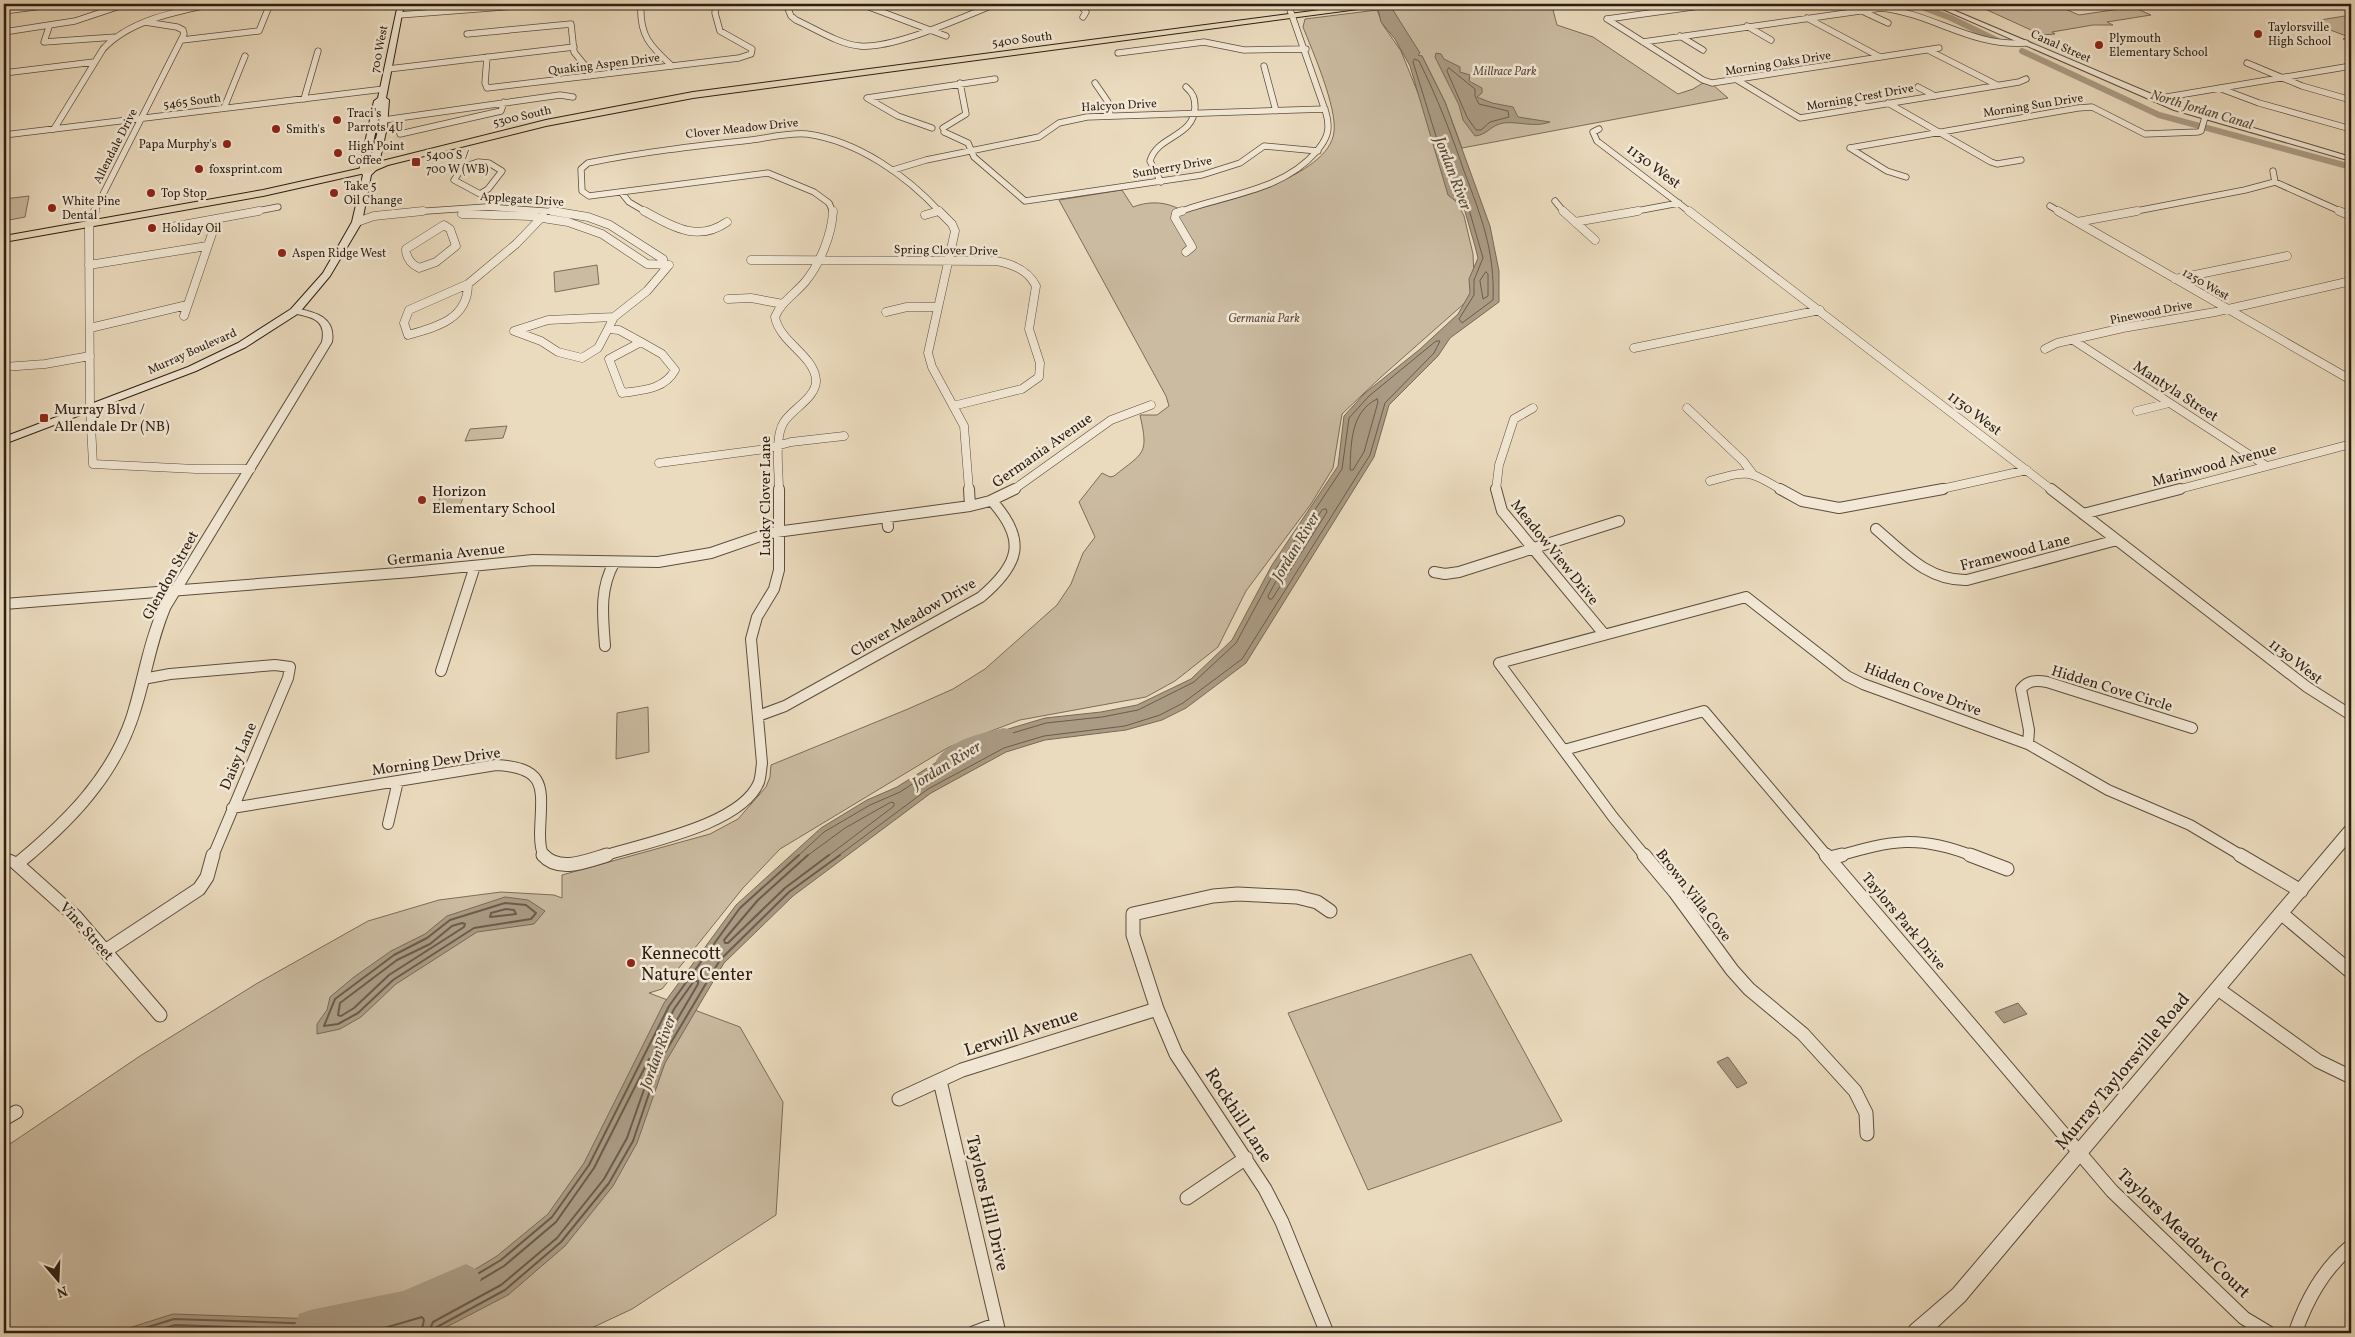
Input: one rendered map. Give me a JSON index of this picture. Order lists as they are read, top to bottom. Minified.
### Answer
{"streets":{"main road":["5400 South","700 West","5300 South","Murray Boulevard"],"street":["Canal Street","Morning Oaks Drive","Quaking Aspen Drive","Morning Crest Drive","5465 South","Halcyon Drive","Morning Sun Drive","Clover Meadow Drive","Allendale Drive","1130 West","Sunberry Drive","Applegate Drive","Spring Clover Drive","1250 West","Pinewood Drive","Mantyla Street","Germania Avenue","Marinwood Avenue","Lucky Clover Lane","Meadow View Drive","Framewood Lane","Glendon Street","Hidden Cove Circle","Hidden Cove Drive","Daisy Lane","Morning Dew Drive","Brown Villa Cove","Taylors Park Drive","Vine Street","Lerwill Avenue","Murray Taylorsville Road","Rockhill Lane","Taylors Hill Drive","Taylors Meadow Court"]},"crossings":[["5400 South","5300 South"],["Canal Street","Morning Sun Drive"],["700 West","5465 South"],["700 West","5300 South"],["700 West","Murray Boulevard"],["Morning Oaks Drive","Morning Crest Drive"],["5465 South","Allendale Drive"],["Halcyon Drive","Clover Meadow Drive"],["Halcyon Drive","Sunberry Drive"],["5300 South","Allendale Drive"],["5300 South","Murray Boulevard"],["Clover Meadow Drive","Spring Clover Drive"],["Clover Meadow Drive","Germania Avenue"],["Clover Meadow Drive","Lucky Clover Lane"],["Allendale Drive","Murray Boulevard"],["Allendale Drive","Glendon Street"],["1130 West","Marinwood Avenue"],["1130 West","Framewood Lane"],["Applegate Drive","Murray Boulevard"],["Spring Clover Drive","Lucky Clover Lane"],["1250 West","Pinewood Drive"],["Pinewood Drive","Mantyla Street"],["Murray Boulevard","Glendon Street"],["Mantyla Street","Marinwood Avenue"],["Germania Avenue","Lucky Clover Lane"],["Germania Avenue","Glendon Street"],["Lucky Clover Lane","Morning Dew Drive"],["Meadow View Drive","Hidden Cove Drive"],["Glendon Street","Daisy Lane"],["Glendon Street","Vine Street"],["Hidden Cove Circle","Hidden Cove Drive"],["Hidden Cove Drive","Brown Villa Cove"],["Hidden Cove Drive","Murray Taylorsville Road"],["Daisy Lane","Morning Dew Drive"],["Daisy Lane","Vine Street"],["Brown Villa Cove","Taylors Park Drive"],["Taylors Park Drive","Murray Taylorsville Road"],["Taylors Park Drive","Taylors Meadow Court"],["Lerwill Avenue","Rockhill Lane"],["Lerwill Avenue","Taylors Hill Drive"],["Murray Taylorsville Road","Taylors Meadow Court"]],"water":["North Jordan Canal","Jordan River"],"parks":["Millrace Park","Germania Park"],"places":{"other":["Taylorsville High School","Plymouth Elementary School","Traci's Parrots 4U","Smith's","Papa Murphy's","High Point Coffee","foxsprint.com","Top Stop","Take 5 Oil Change","White Pine Dental","Holiday Oil","Aspen Ridge West","Horizon Elementary School","Kennecott Nature Center"],"transit":["5400 S / 700 W (WB)","Murray Blvd / Allendale Dr (NB)"]},"north":"bottom"}
